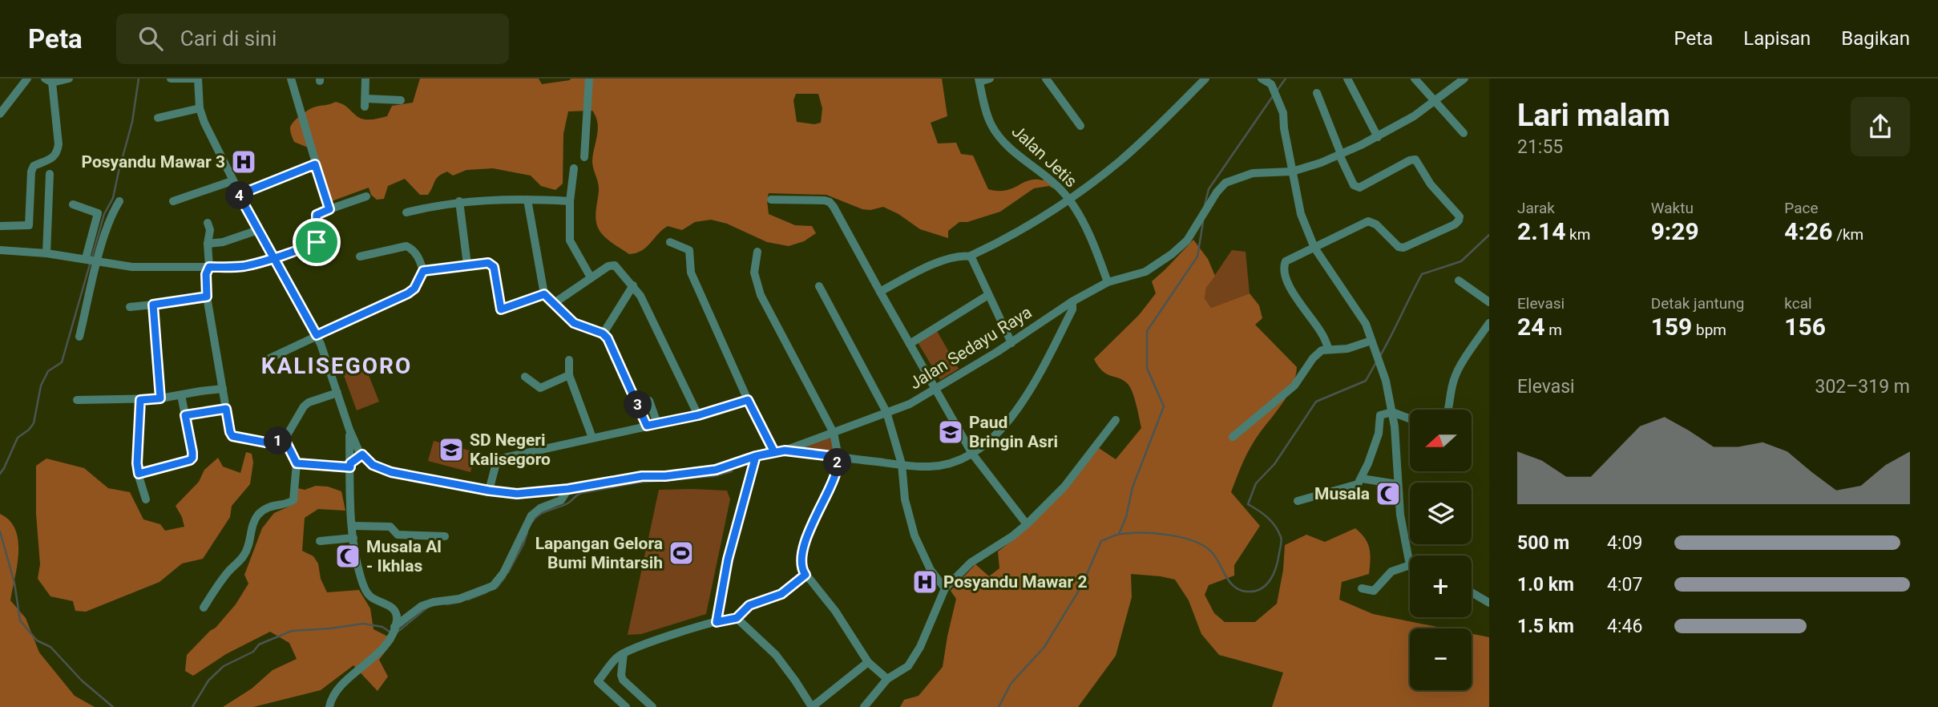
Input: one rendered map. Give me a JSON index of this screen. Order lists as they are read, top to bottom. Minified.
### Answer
{"streets":{"street":["Jalan Jetis","Jalan Sedayu Raya"]},"crossings":[["Jalan Jetis","Jalan Sedayu Raya"]],"districts":["KALISEGORO"],"places":{"hospital":["Posyandu Mawar 3","Posyandu Mawar 2"],"school or university":["Paud Bringin Asri","SD Negeri Kalisegoro"],"mosque":["Musala","Musala Al - Ikhlas"],"sports":["Lapangan Gelora Bumi Mintarsih"]},"north":"left","page":{"header":"Peta","search":"Cari di sini","nav":["Peta","Lapisan","Bagikan"],"heading":["Lari malam","21:55"],"stats":[["Jarak","2.14 km"],["Waktu","9:29"],["Pace","4:26 /km"],["Elevasi","24 m"],["Detak jantung","159 bpm"],["kcal","156"]],"pins":["4","3","1","2"],"chart":["Elevasi","302–319 m"],"map_buttons":["+","−"],"list":[{"name":"500 m","note":"4:09"},{"name":"1.0 km","note":"4:07"},{"name":"1.5 km","note":"4:46"}]}}
